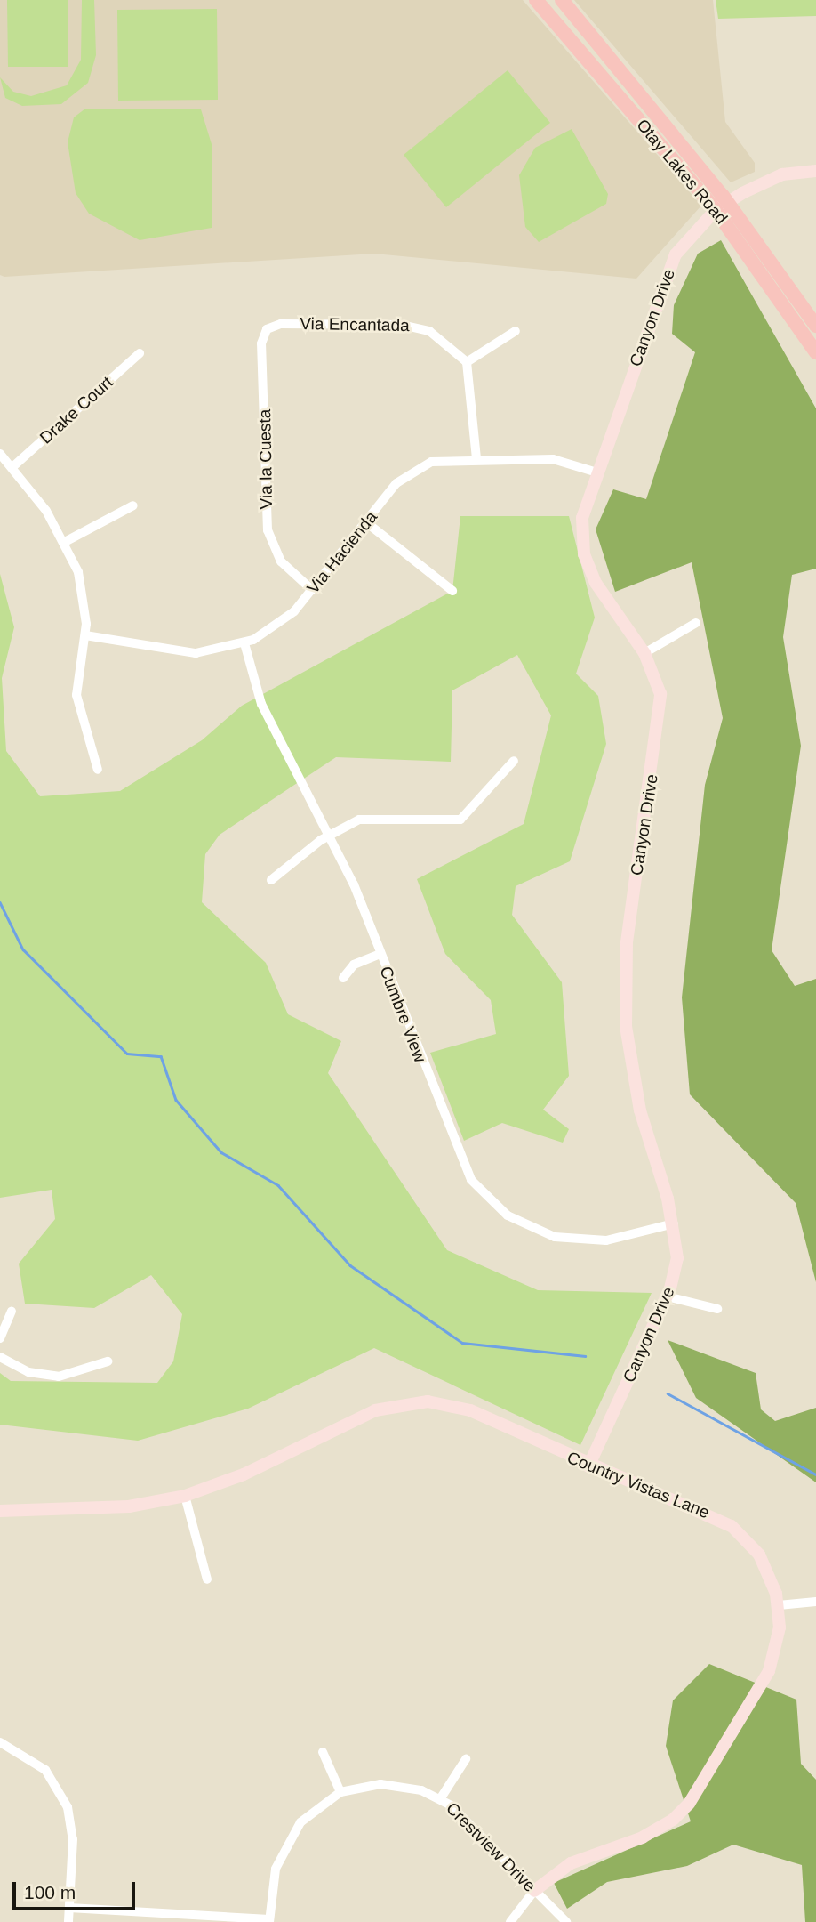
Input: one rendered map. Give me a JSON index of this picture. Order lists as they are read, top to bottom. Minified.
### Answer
{"streets":{"main road":["Otay Lakes Road"],"street":["Canyon Drive","Via Encantada","Drake Court","Via la Cuesta","Via Hacienda","Cumbre View","Country Vistas Lane","Crestview Drive"]},"crossings":[["Otay Lakes Road","Canyon Drive"],["Canyon Drive","Via Hacienda"],["Canyon Drive","Cumbre View"],["Canyon Drive","Country Vistas Lane"],["Via Encantada","Via la Cuesta"],["Via la Cuesta","Via Hacienda"],["Via Hacienda","Cumbre View"],["Country Vistas Lane","Crestview Drive"]],"scale_bar":"100 m"}
